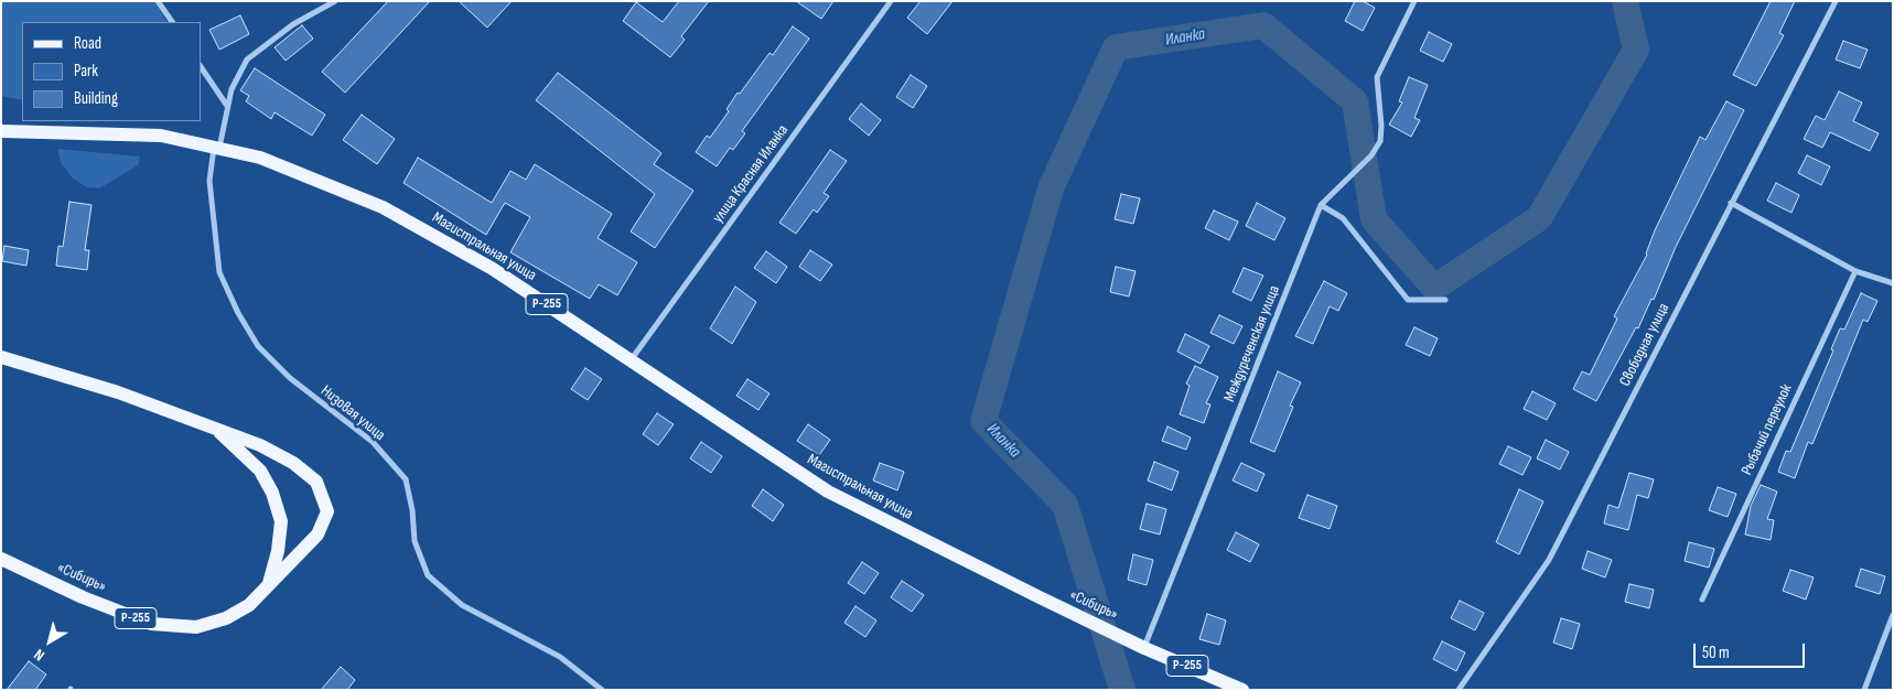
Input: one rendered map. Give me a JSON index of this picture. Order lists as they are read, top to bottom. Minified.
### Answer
{"streets":{"main road":["Магистральная улица","Р-255","«Сибирь»"],"street":["улица Красная Иланка","Междуреченская улица","Свободная улица","Низовая улица","Рыбачий переулок"]},"crossings":[["улица Красная Иланка","Магистральная улица"],["Магистральная улица","Низовая улица"],["Магистральная улица","«Сибирь»"],["Р-255","Междуреченская улица"],["Р-255","«Сибирь»"],["Междуреченская улица","«Сибирь»"]],"water":["Иланка"],"legend":["Road","Park","Building"],"scale_bar":"50 m","north":"bottom left"}
